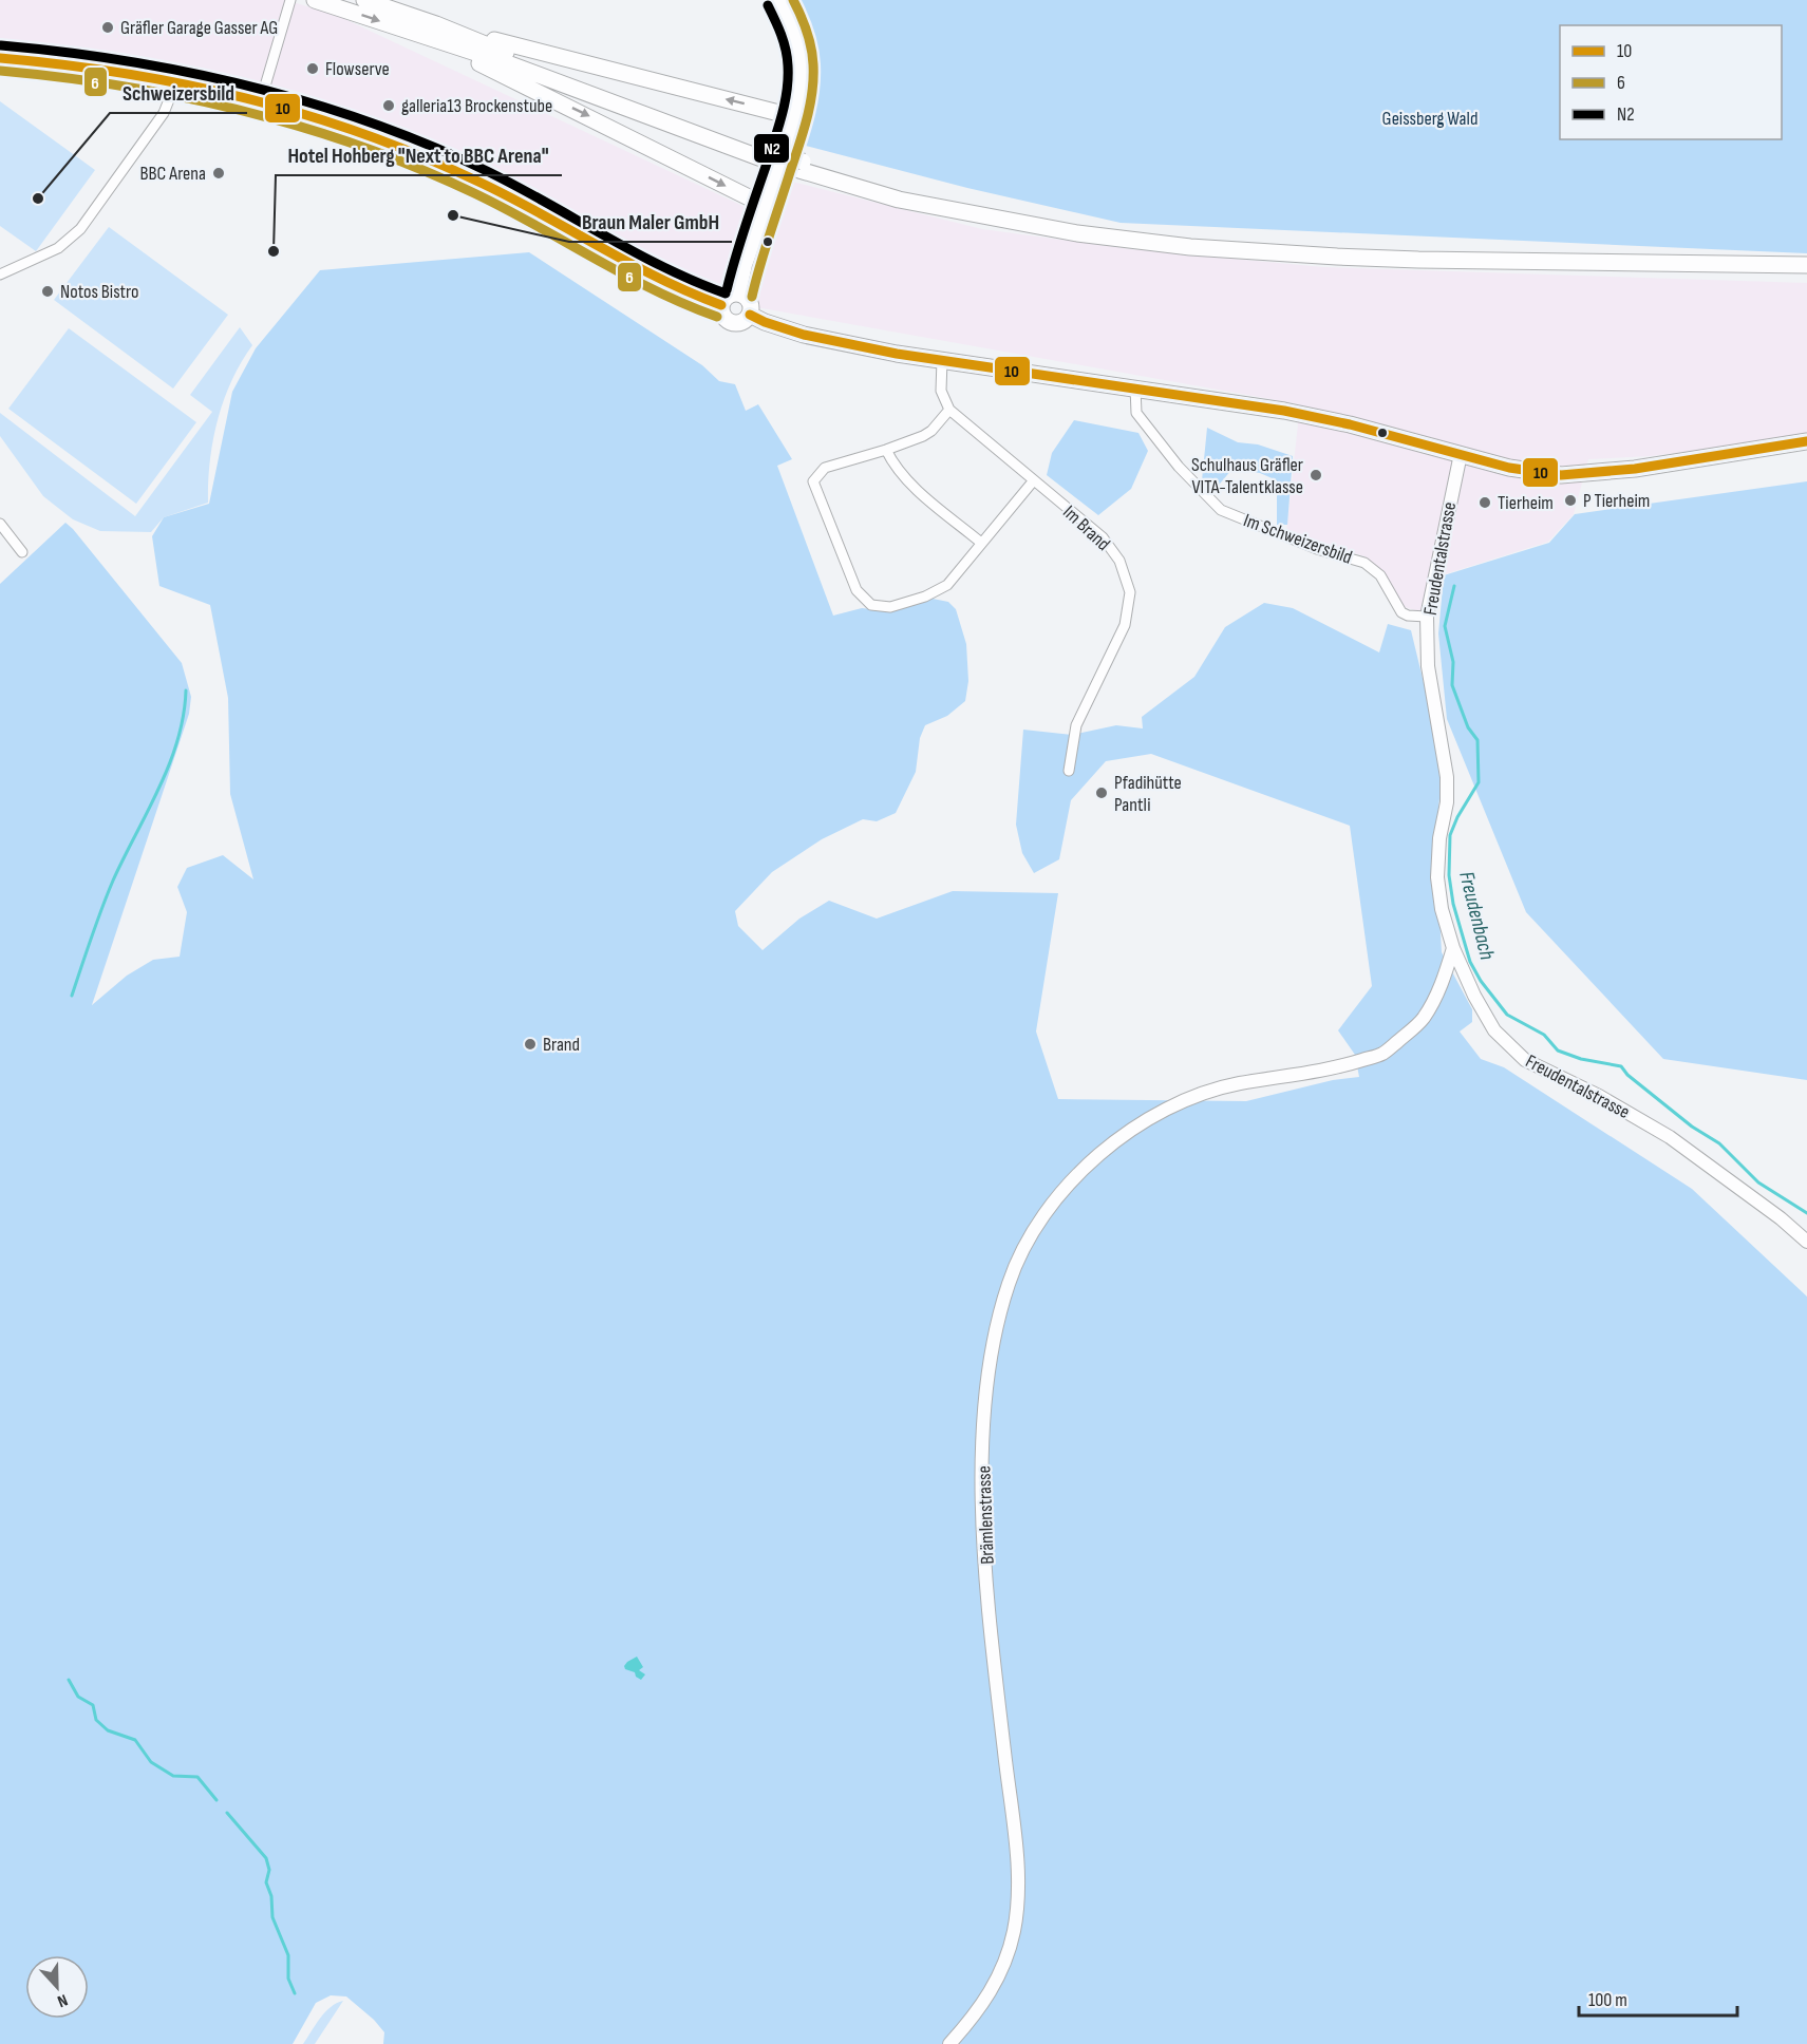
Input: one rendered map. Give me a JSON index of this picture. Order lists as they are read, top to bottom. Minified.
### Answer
{"streets":{"street":["Im Brand","Im Schweizersbild","Freudentalstrasse","Brämlenstrasse"]},"crossings":[["Im Schweizersbild","Freudentalstrasse"],["Freudentalstrasse","Brämlenstrasse"]],"water":["Freudenbach"],"parks":["Geissberg Wald"],"places":["Gräfler Garage Gasser AG","Flowserve","galleria13 Brockenstube","BBC Arena","Schweizersbild","Braun Maler GmbH","Hotel Hohberg \"Next to BBC Arena\"","Notos Bistro","Schulhaus Gräfler VITA-Talentklasse","P Tierheim","Tierheim","Pfadihütte Pantli","Brand"],"lines":["transit line 6","transit line N2","transit line 10"],"legend":["10","6","N2"],"scale_bar":"100 m","north":"bottom"}
